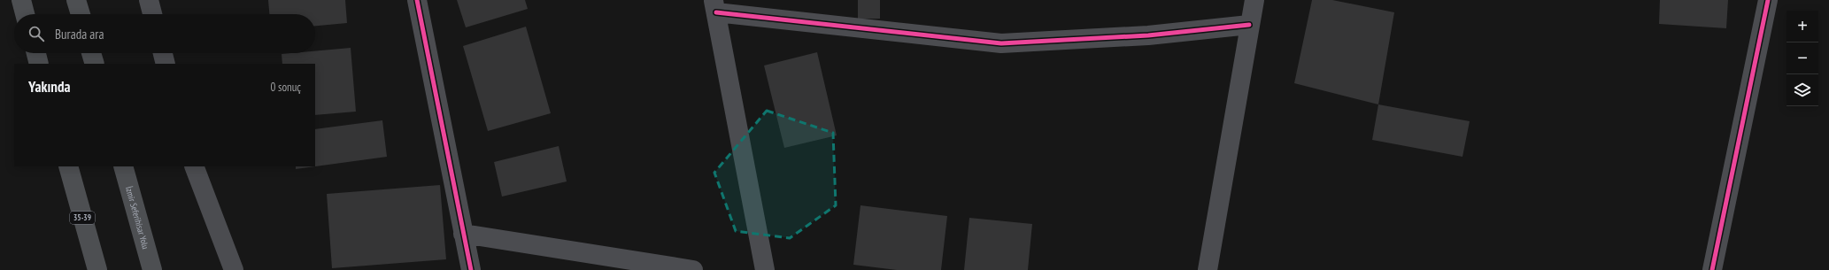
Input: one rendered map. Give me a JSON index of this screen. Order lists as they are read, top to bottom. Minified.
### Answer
{"streets":{"main road":["35-39","İzmir Seferihisar Yolu"]},"page":{"map_buttons":["+","−"],"search":"Burada ara","heading":["Yakında","0 sonuç"]}}
